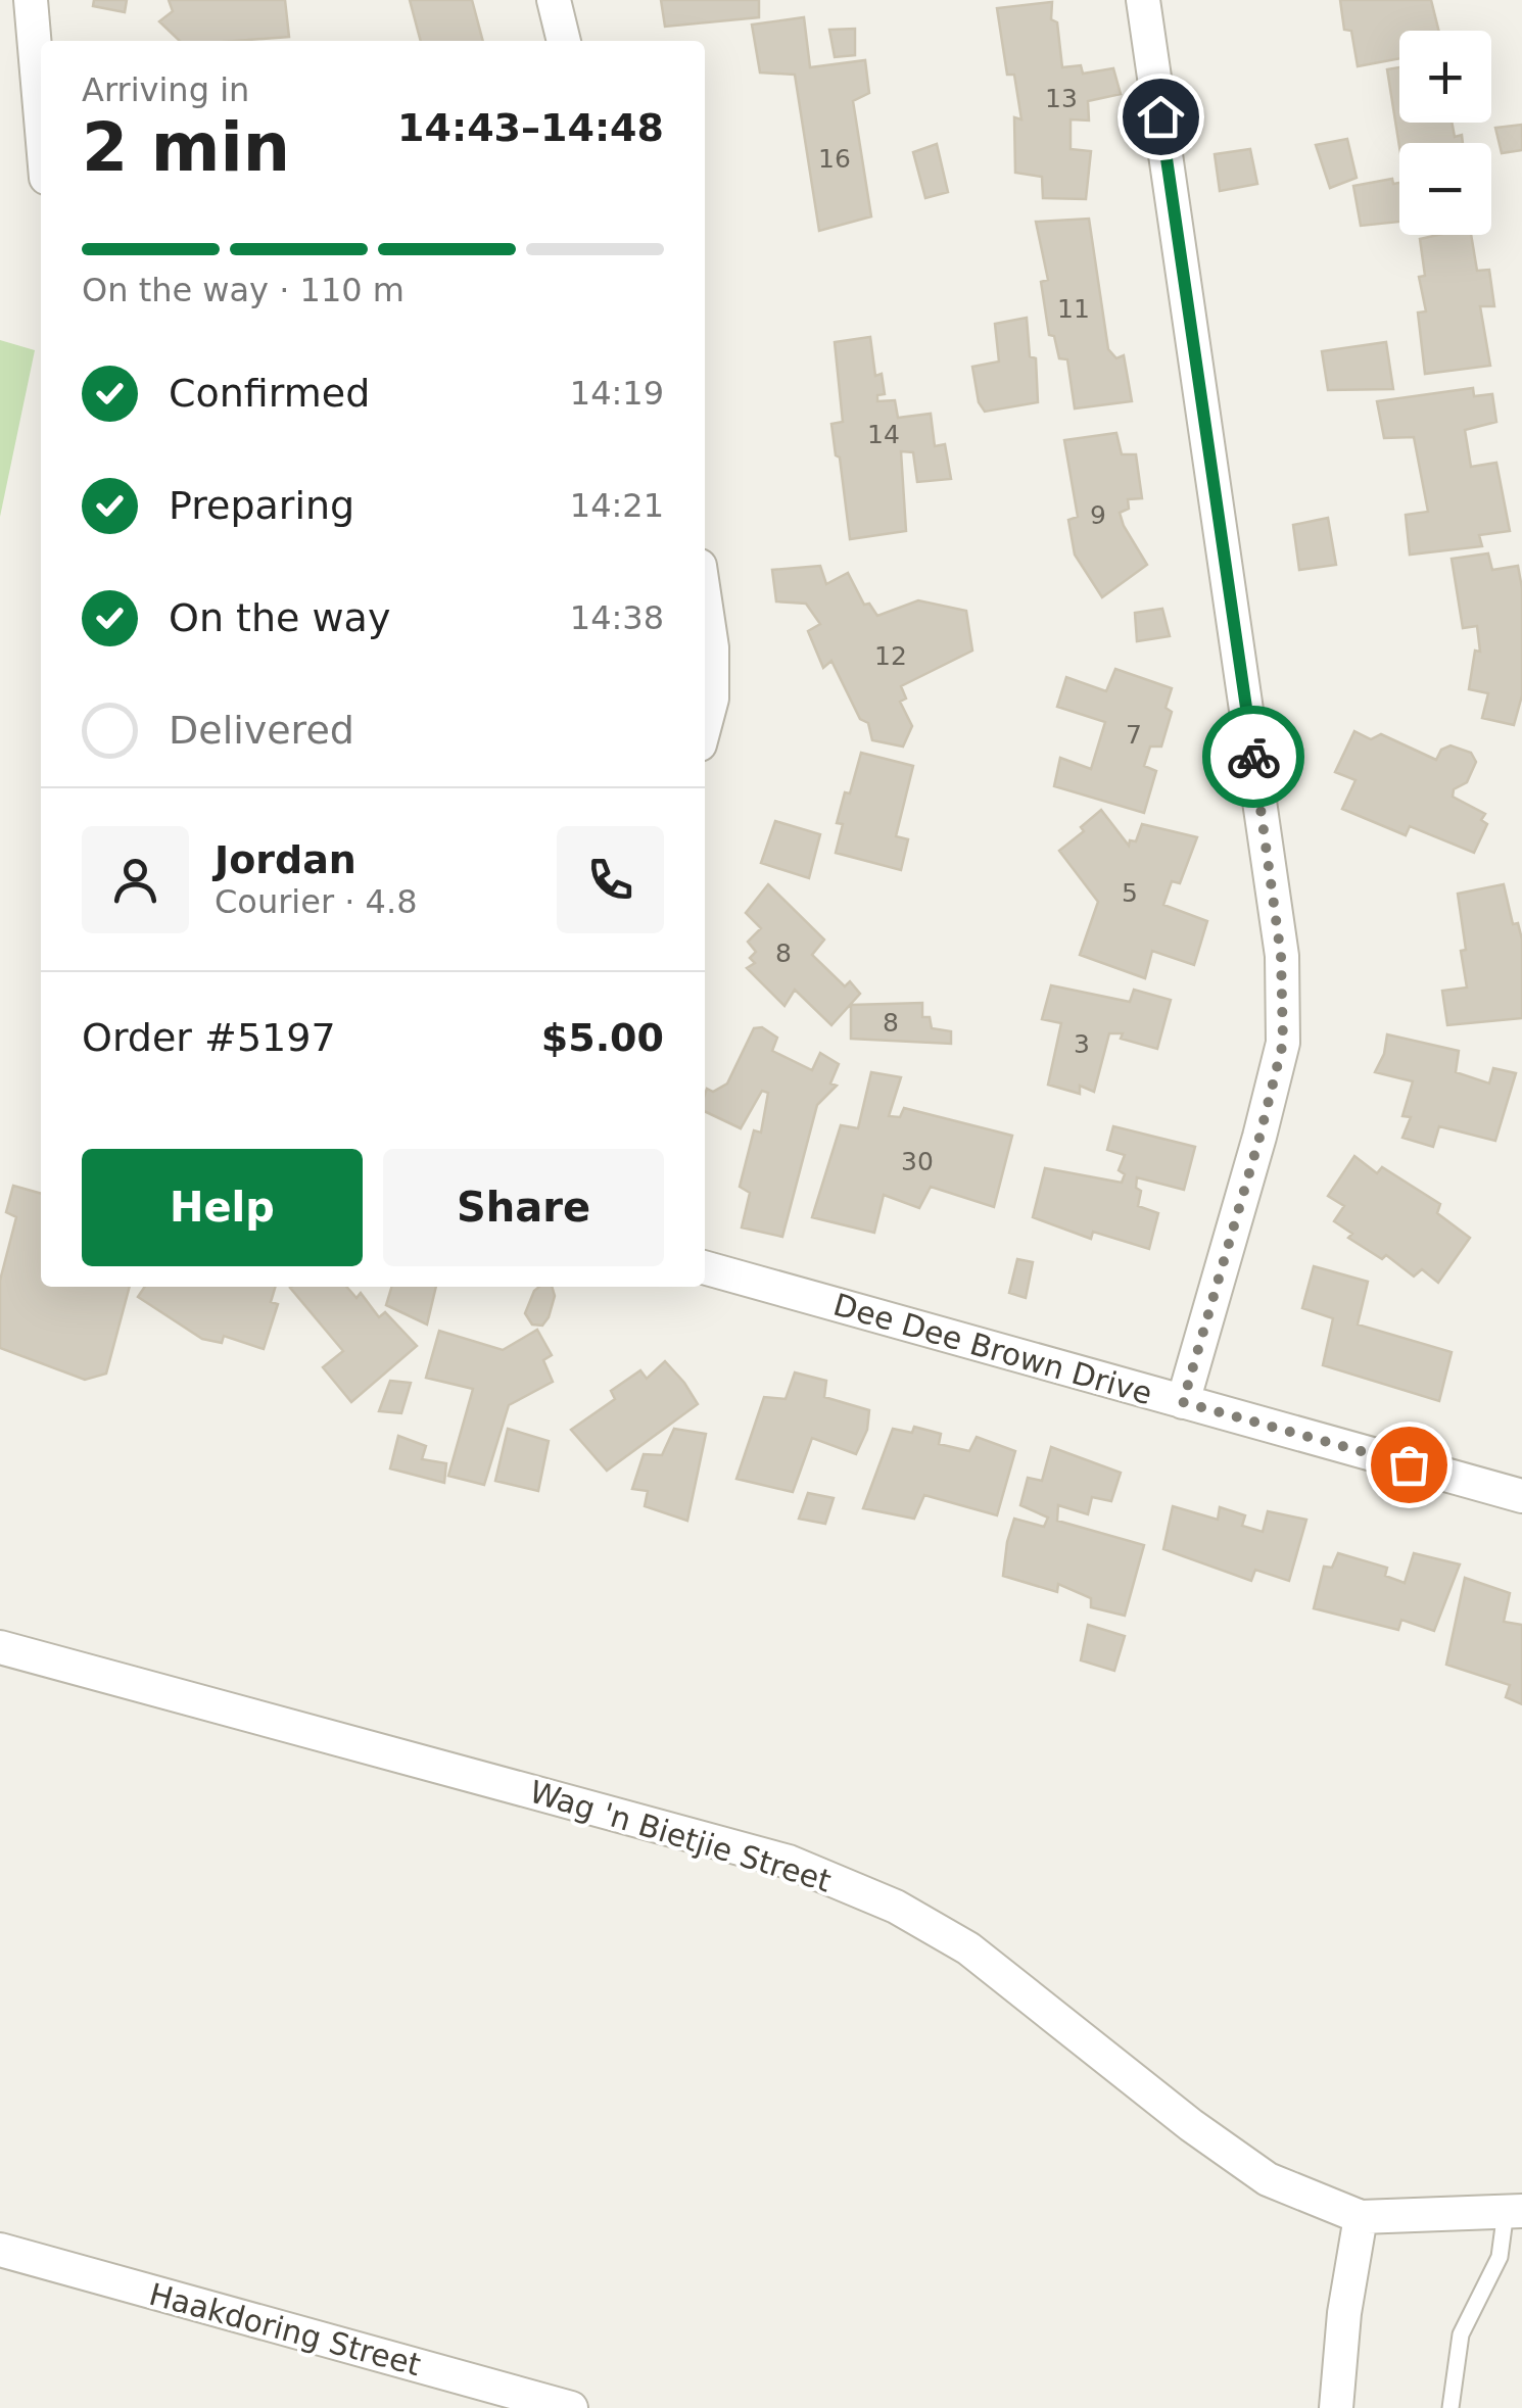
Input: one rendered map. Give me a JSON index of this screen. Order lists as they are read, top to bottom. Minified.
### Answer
{"streets":{"street":["Dee Dee Brown Drive","Wag 'n Bietjie Street","Haakdoring Street"]},"house_numbers":["13","16","11","14","9","12","7","5","8","8","3","30"],"page":{"map_buttons":["+","−"],"heading":["2 min","Arriving in","14:43–14:48"],"panel":["Jordan","Courier · 4.8","Order #5197","$5.00"],"bar":"On the way · 110 m","list":[["Confirmed","14:19"],["Preparing","14:21"],["On the way","14:38"],"Delivered"],"buttons":["Help","Share"]}}
